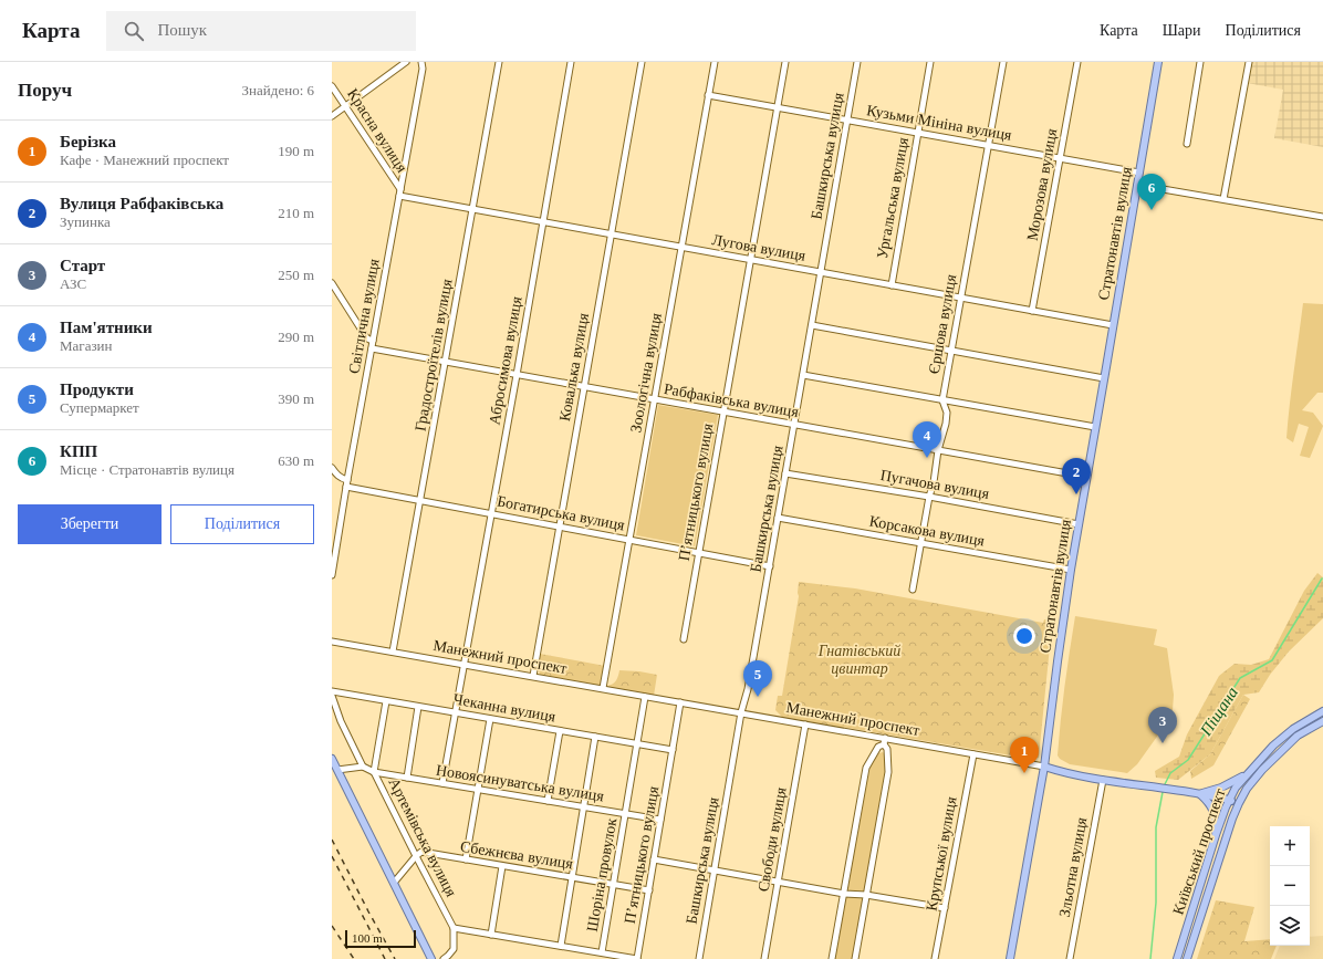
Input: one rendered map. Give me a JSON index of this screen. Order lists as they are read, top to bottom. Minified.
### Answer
{"streets":{"main road":["Стратонавтів вулиця","Манежний проспект","Київський проспект"],"street":["Кузьми Мініна вулиця","Красна вулиця","Башкирська вулиця","Морозова вулиця","Ургальська вулиця","Лугова вулиця","Світлична вулиця","Єршова вулиця","Градостроїтелiв вулиця","Абросимова вулиця","Ковалька вулиця","Зоологічна вулиця","Рабфаківська вулиця","Пугачова вулиця","П’ятницького вулиця","Богатирська вулиця","Корсакова вулиця","Чеканна вулиця","Новоясинуватська вулиця","Артемівська вулиця","Свободи вулиця","Крупської вулиця","Сбежнєва вулиця","Зльотна вулиця","Шоріна провулок"]},"crossings":[["Кузьми Мініна вулиця","Башкирська вулиця"],["Кузьми Мініна вулиця","Морозова вулиця"],["Кузьми Мініна вулиця","Ургальська вулиця"],["Кузьми Мініна вулиця","Стратонавтів вулиця"],["Кузьми Мініна вулиця","Єршова вулиця"],["Кузьми Мініна вулиця","Зоологічна вулиця"],["Кузьми Мініна вулиця","П’ятницького вулиця"],["Красна вулиця","Лугова вулиця"],["Красна вулиця","Світлична вулиця"],["Башкирська вулиця","Лугова вулиця"],["Башкирська вулиця","Рабфаківська вулиця"],["Башкирська вулиця","Пугачова вулиця"],["Башкирська вулиця","Богатирська вулиця"],["Башкирська вулиця","Корсакова вулиця"],["Башкирська вулиця","Манежний проспект"],["Морозова вулиця","Лугова вулиця"],["Ургальська вулиця","Лугова вулиця"],["Стратонавтів вулиця","Лугова вулиця"],["Стратонавтів вулиця","Рабфаківська вулиця"],["Стратонавтів вулиця","Пугачова вулиця"],["Стратонавтів вулиця","Корсакова вулиця"],["Стратонавтів вулиця","Манежний проспект"],["Лугова вулиця","Світлична вулиця"],["Лугова вулиця","Єршова вулиця"],["Лугова вулиця","Градостроїтелiв вулиця"],["Лугова вулиця","Абросимова вулиця"],["Лугова вулиця","Ковалька вулиця"],["Лугова вулиця","Зоологічна вулиця"],["Лугова вулиця","П’ятницького вулиця"],["Світлична вулиця","Рабфаківська вулиця"],["Світлична вулиця","Богатирська вулиця"],["Єршова вулиця","Рабфаківська вулиця"],["Єршова вулиця","Пугачова вулиця"],["Єршова вулиця","Корсакова вулиця"],["Градостроїтелiв вулиця","Рабфаківська вулиця"],["Градостроїтелiв вулиця","Богатирська вулиця"],["Градостроїтелiв вулиця","Манежний проспект"],["Абросимова вулиця","Рабфаківська вулиця"],["Абросимова вулиця","Богатирська вулиця"],["Абросимова вулиця","Манежний проспект"],["Абросимова вулиця","Чеканна вулиця"],["Абросимова вулиця","Новоясинуватська вулиця"],["Ковалька вулиця","Рабфаківська вулиця"],["Ковалька вулиця","Богатирська вулиця"],["Ковалька вулиця","Манежний проспект"],["Зоологічна вулиця","Рабфаківська вулиця"],["Зоологічна вулиця","Богатирська вулиця"],["Зоологічна вулиця","Манежний проспект"],["Рабфаківська вулиця","П’ятницького вулиця"],["П’ятницького вулиця","Богатирська вулиця"],["П’ятницького вулиця","Манежний проспект"],["П’ятницького вулиця","Чеканна вулиця"],["П’ятницького вулиця","Новоясинуватська вулиця"],["П’ятницького вулиця","Сбежнєва вулиця"],["Манежний проспект","Свободи вулиця"],["Манежний проспект","Київський проспект"],["Манежний проспект","Крупської вулиця"],["Манежний проспект","Зльотна вулиця"],["Манежний проспект","Шоріна провулок"],["Чеканна вулиця","Шоріна провулок"],["Новоясинуватська вулиця","Артемівська вулиця"],["Новоясинуватська вулиця","Шоріна провулок"],["Артемівська вулиця","Сбежнєва вулиця"],["Сбежнєва вулиця","Шоріна провулок"]],"water":["Піщана"],"parks":["Гнатівський цвинтар"],"scale_bar":"100 m","page":{"header":"Карта","search":"Пошук","nav":["Карта","Шари","Поділитися"],"heading":["Поруч","Знайдено: 6"],"list":[{"mark":"1","name":"Берізка","note":"Кафе · Манежний проспект","value":"190 m"},{"mark":"2","name":"Вулиця Рабфаківська","note":"Зупинка","value":"210 m"},{"mark":"3","name":"Старт","note":"АЗС","value":"250 m"},{"mark":"4","name":"Пам'ятники","note":"Магазин","value":"290 m"},{"mark":"5","name":"Продукти","note":"Супермаркет","value":"390 m"},{"mark":"6","name":"КПП","note":"Місце · Стратонавтів вулиця","value":"630 m"}],"pins":["6","4","2","5","3","1"],"buttons":["Зберегти","Поділитися"],"map_buttons":["+","−"],"scale":"100 m"}}
